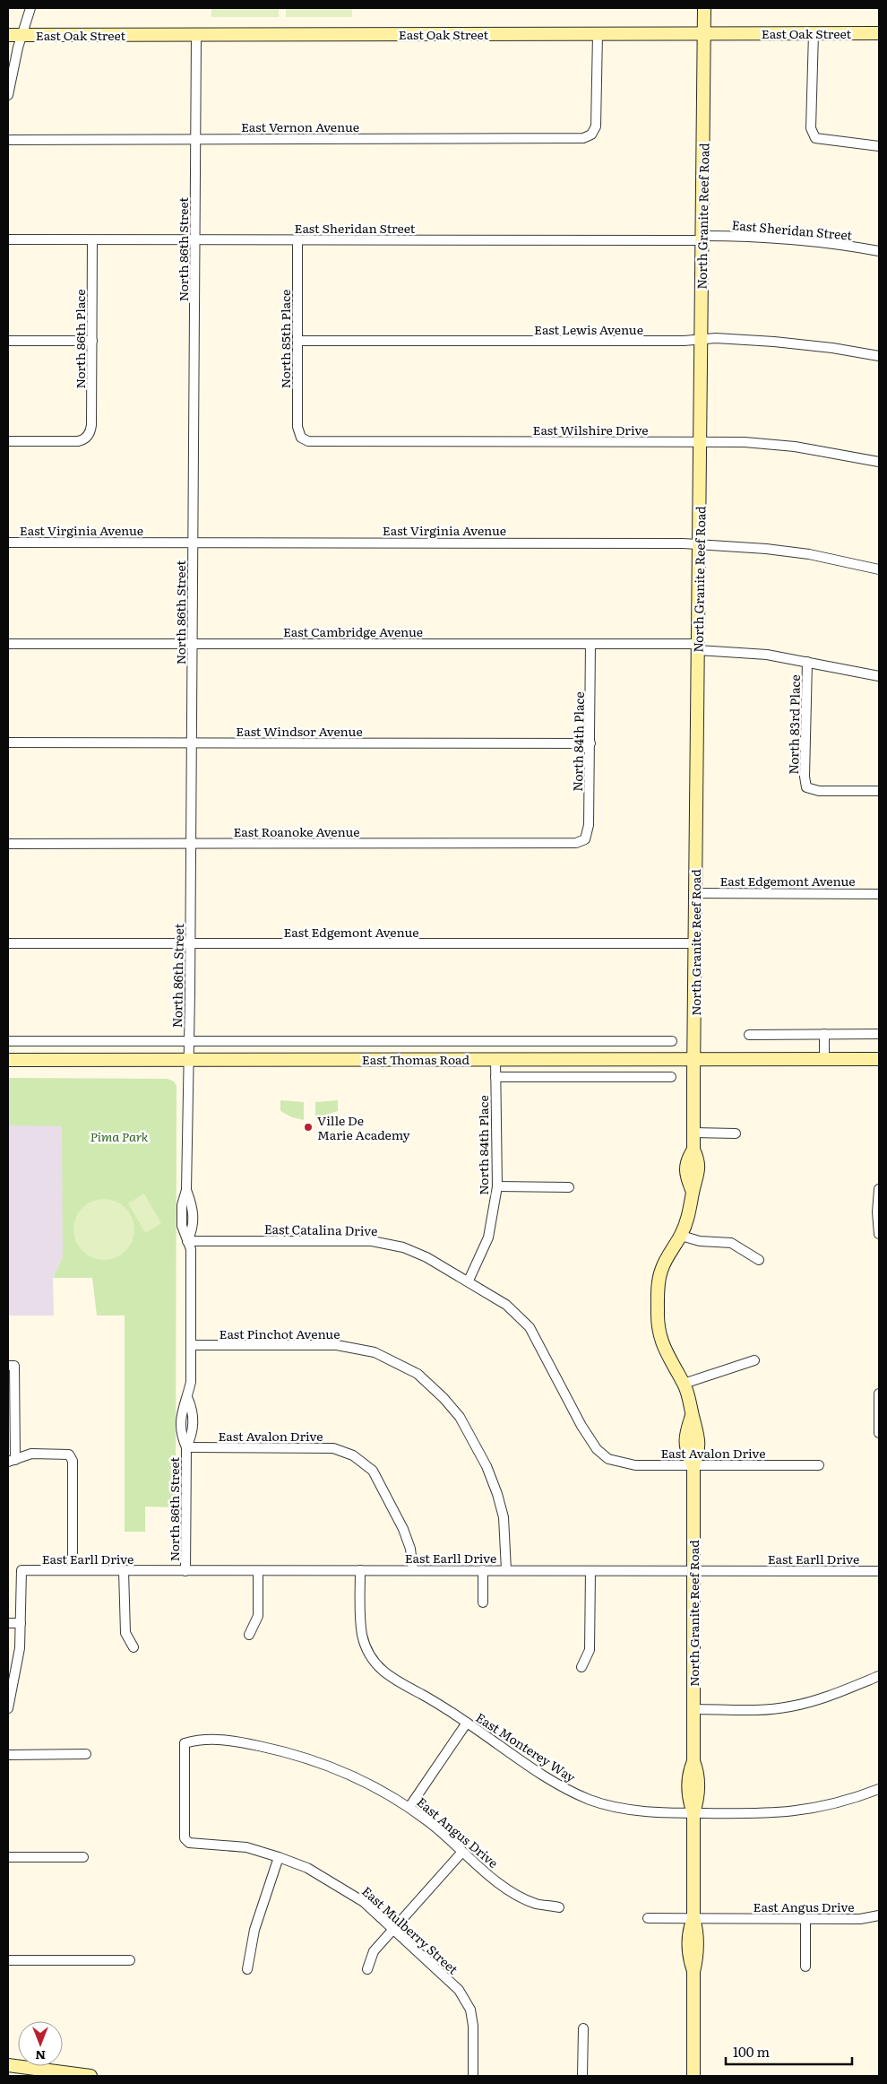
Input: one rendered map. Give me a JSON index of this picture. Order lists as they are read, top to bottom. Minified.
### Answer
{"streets":{"street":["East Oak Street","East Vernon Avenue","North Granite Reef Road","East Sheridan Street","North 86th Street","East Lewis Avenue","North 86th Place","North 85th Place","East Wilshire Drive","East Virginia Avenue","East Cambridge Avenue","North 83rd Place","East Windsor Avenue","North 84th Place","East Roanoke Avenue","East Edgemont Avenue","East Thomas Road","East Catalina Drive","East Pinchot Avenue","East Avalon Drive","East Earll Drive","East Monterey Way","East Angus Drive","East Mulberry Street"]},"crossings":[["East Oak Street","East Vernon Avenue"],["East Oak Street","North Granite Reef Road"],["East Oak Street","North 86th Street"],["East Vernon Avenue","North 86th Street"],["North Granite Reef Road","East Sheridan Street"],["North Granite Reef Road","East Lewis Avenue"],["North Granite Reef Road","East Wilshire Drive"],["North Granite Reef Road","East Virginia Avenue"],["North Granite Reef Road","East Cambridge Avenue"],["North Granite Reef Road","East Edgemont Avenue"],["North Granite Reef Road","East Thomas Road"],["North Granite Reef Road","East Avalon Drive"],["North Granite Reef Road","East Earll Drive"],["North Granite Reef Road","East Monterey Way"],["North Granite Reef Road","East Angus Drive"],["East Sheridan Street","North 86th Street"],["East Sheridan Street","North 86th Place"],["East Sheridan Street","North 85th Place"],["North 86th Street","East Virginia Avenue"],["North 86th Street","East Cambridge Avenue"],["North 86th Street","East Windsor Avenue"],["North 86th Street","East Roanoke Avenue"],["North 86th Street","East Edgemont Avenue"],["North 86th Street","East Thomas Road"],["North 86th Street","East Catalina Drive"],["North 86th Street","East Pinchot Avenue"],["North 86th Street","East Avalon Drive"],["North 86th Street","East Earll Drive"],["East Lewis Avenue","North 85th Place"],["North 85th Place","East Wilshire Drive"],["East Cambridge Avenue","North 83rd Place"],["East Cambridge Avenue","North 84th Place"],["East Windsor Avenue","North 84th Place"],["North 84th Place","East Roanoke Avenue"],["North 84th Place","East Thomas Road"],["North 84th Place","East Catalina Drive"],["East Catalina Drive","East Avalon Drive"],["East Pinchot Avenue","East Earll Drive"],["East Avalon Drive","East Earll Drive"],["East Earll Drive","East Monterey Way"],["East Angus Drive","East Mulberry Street"]],"parks":["Pima Park"],"places":["Ville De Marie Academy"],"scale_bar":"100 m","north":"bottom"}
